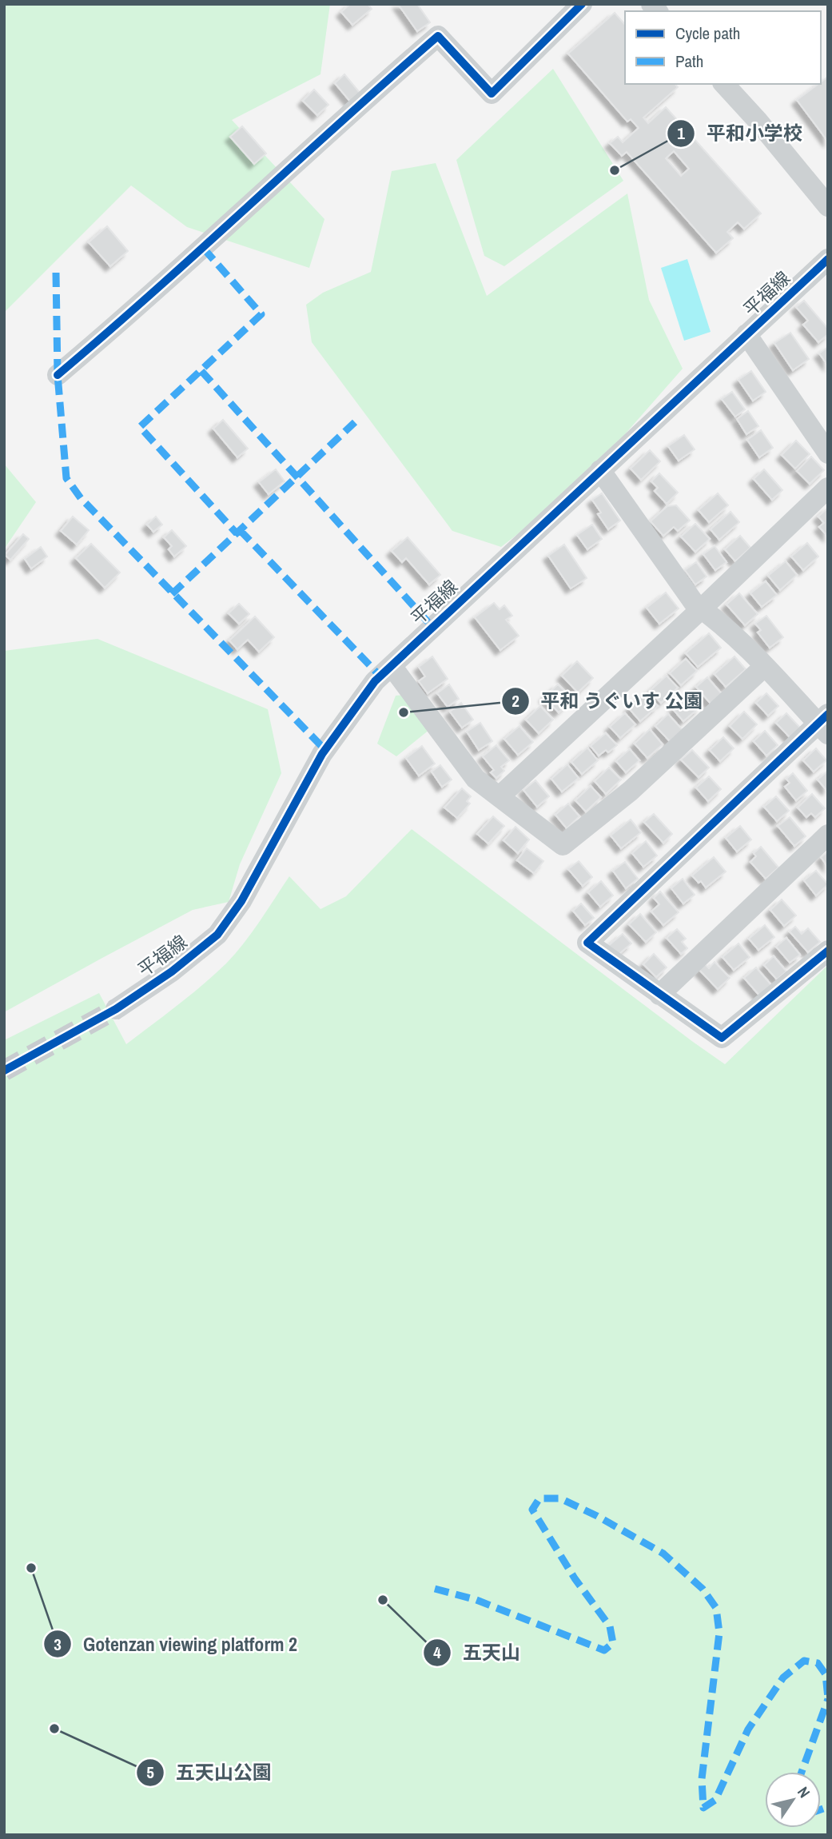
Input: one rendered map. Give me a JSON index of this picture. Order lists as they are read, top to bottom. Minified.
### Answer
{"streets":{"street":["平福線"]},"places":["平和小学校","平和 うぐいす 公園","Gotenzan viewing platform 2","五天山","五天山公園"],"legend":["Cycle path","Path"],"north":"top right"}
